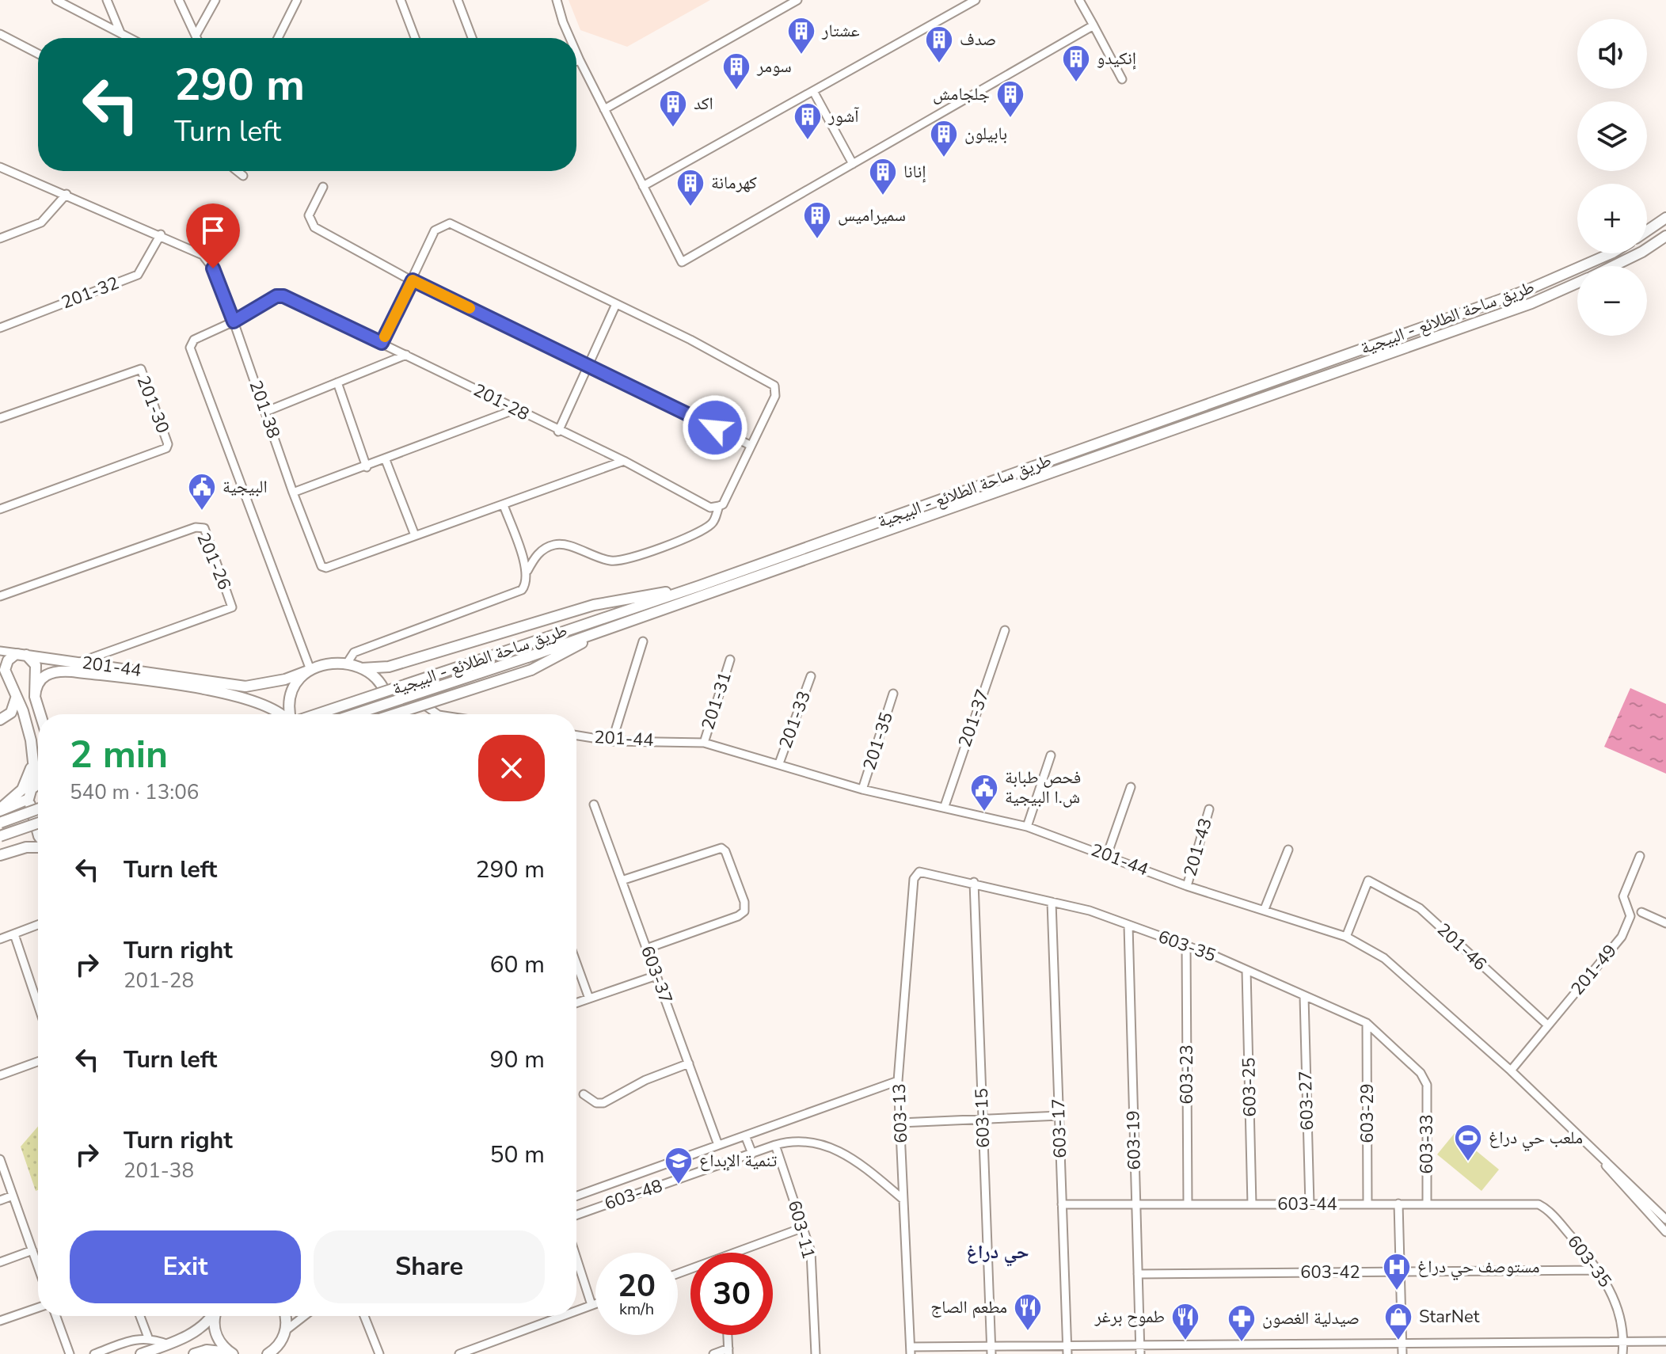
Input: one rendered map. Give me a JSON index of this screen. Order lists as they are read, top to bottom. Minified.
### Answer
{"streets":{"main road":["طريق ساحة الطلائع - البيجية","201-44"],"street":["201-32","201-28","201-30","201-38","201-26","201-31","201-37","201-33","201-35","201-43","603-35","201-46","201-49","603-37","603-23","603-25","603-27","603-13","603-29","603-15","603-17","603-19","603-33","603-48","603-44","603-11","603-42"]},"crossings":[["201-32","201-38"],["201-28","201-38"],["201-26","201-44"],["201-44","201-31"],["201-44","201-37"],["201-44","201-33"],["201-44","201-35"],["201-44","201-43"],["201-44","201-46"],["201-44","201-49"],["603-35","603-23"],["603-35","603-25"],["603-35","603-27"],["603-35","603-13"],["603-35","603-29"],["603-35","603-15"],["603-35","603-17"],["603-35","603-19"],["603-35","603-33"],["603-35","603-44"],["603-35","603-42"],["201-46","201-49"],["603-37","603-48"],["603-23","603-44"],["603-25","603-44"],["603-27","603-44"],["603-13","603-48"],["603-29","603-44"],["603-17","603-44"],["603-19","603-44"],["603-19","603-42"],["603-33","603-44"],["603-48","603-11"]],"districts":["حي دراغ"],"places":{"building":["عشتار","صدف","إنكيدو","سومر","جلجامش","اكد","آشور","بابيلون","إنانا","كهرمانة","سميراميس"],"public building":["البيجية","فحص طبابة ش.ا البيجية"],"sports":["ملعب حي دراغ"],"school or university":["تنمية الإبداع"],"hospital":["مستوصف حي دراغ"],"restaurant":["مطعم الصاج","طموح برغر"],"shop":["StarNet"],"pharmacy":["صيدلية الغصون"]},"page":{"map_buttons":["+","−"],"turn":["290 m","Turn left"],"heading":["2 min","540 m · 13:06"],"list":[{"name":"Turn left","value":"290 m"},{"name":"Turn right","note":"201-28","value":"60 m"},{"name":"Turn left","value":"90 m"},{"name":"Turn right","note":"201-38","value":"50 m"}],"buttons":["Exit","Share"],"speed":"20 km/h","limit":"30"}}
